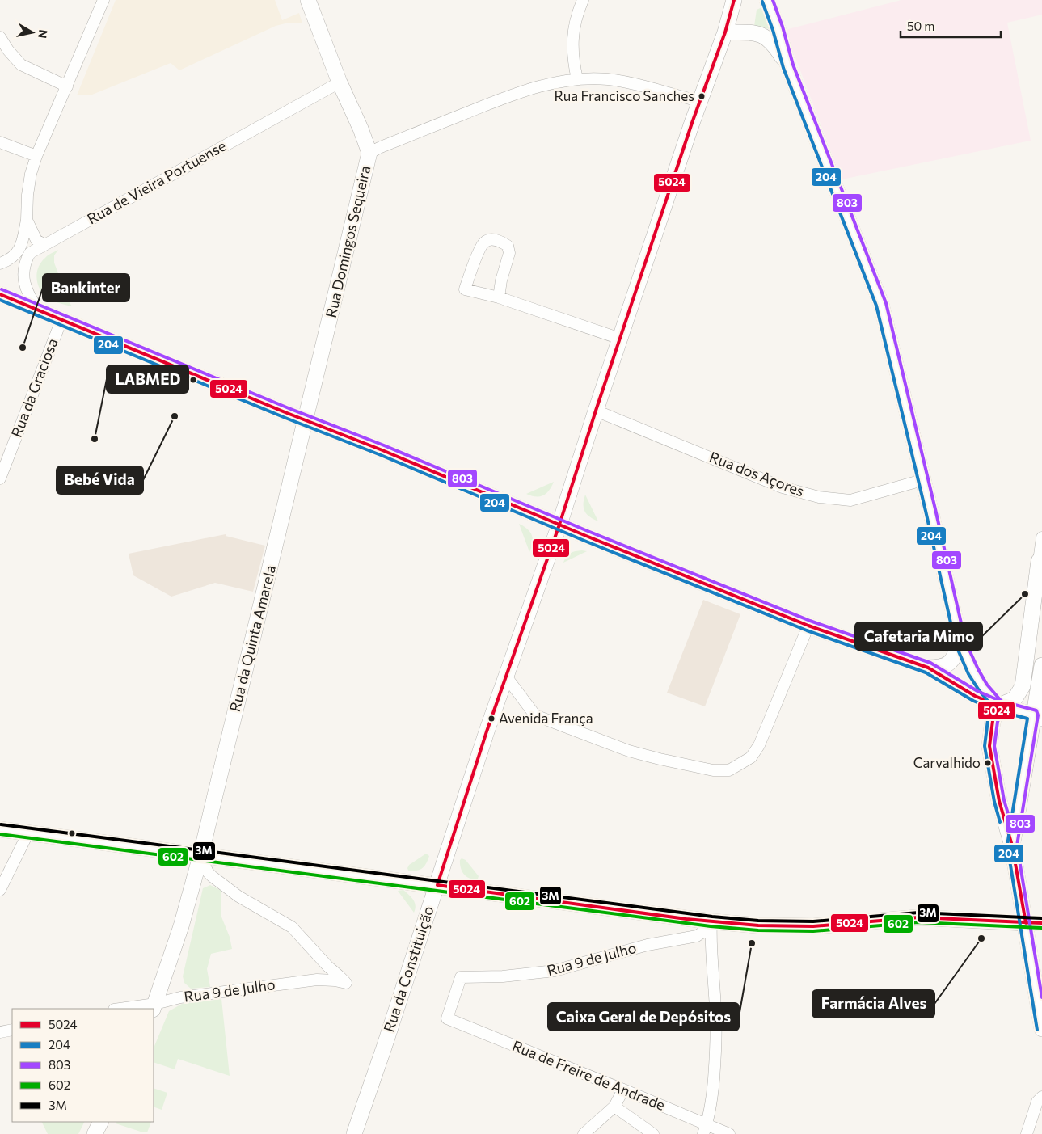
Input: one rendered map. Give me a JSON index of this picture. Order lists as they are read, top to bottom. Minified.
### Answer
{"streets":{"main road":["Rua Domingos Sequeira","Rua da Quinta Amarela","Rua da Constituição"],"street":["Rua de Vieira Portuense","Rua da Graciosa","Rua dos Açores","Rua 9 de Julho","Rua de Freire de Andrade"]},"crossings":[["Rua de Vieira Portuense","Rua Domingos Sequeira"],["Rua Domingos Sequeira","Rua da Quinta Amarela"],["Rua dos Açores","Rua da Constituição"],["Rua da Quinta Amarela","Rua 9 de Julho"],["Rua 9 de Julho","Rua de Freire de Andrade"]],"places":["Rua Francisco Sanches","Bankinter","Bebé Vida","LABMED","Cafetaria Mimo","Avenida França","Carvalhido","Farmácia Alves","Caixa Geral de Depósitos"],"lines":["transit line 5024","transit line 803","transit line 204","transit line 3M","transit line 602"],"legend":["5024","204","803","602","3M"],"scale_bar":"50 m","north":"right"}
